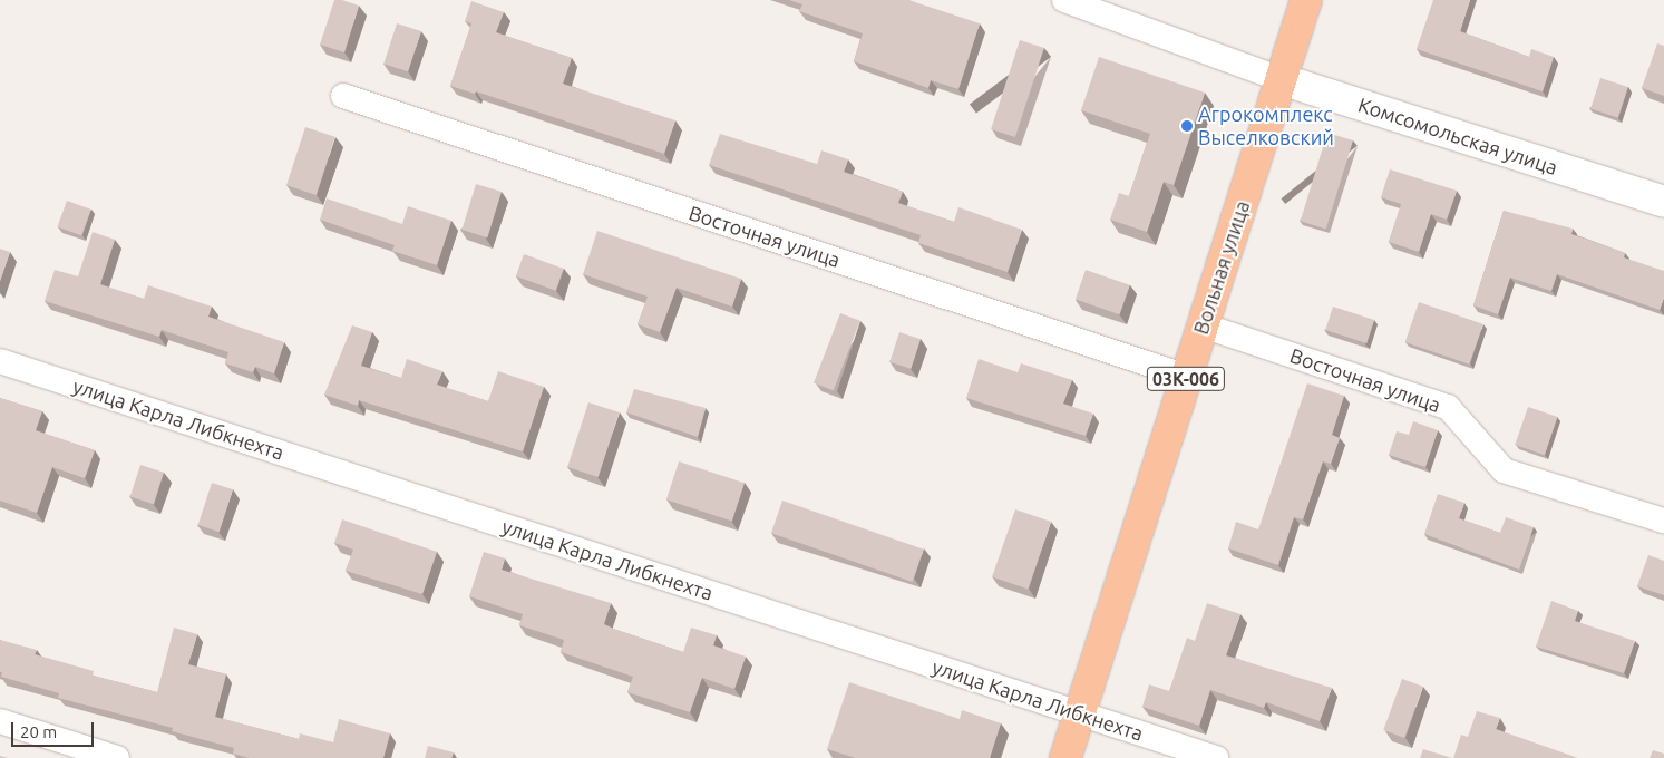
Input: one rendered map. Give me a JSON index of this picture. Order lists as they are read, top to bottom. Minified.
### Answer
{"streets":{"main road":["Вольная улица","03К-006"],"street":["Комсомольская улица","Восточная улица","улица Карла Либкнехта"]},"crossings":[["Комсомольская улица","Вольная улица"],["Восточная улица","Вольная улица"],["Вольная улица","улица Карла Либкнехта"]],"places":["Агрокомплекс Выселковский"],"scale_bar":"20 m"}
